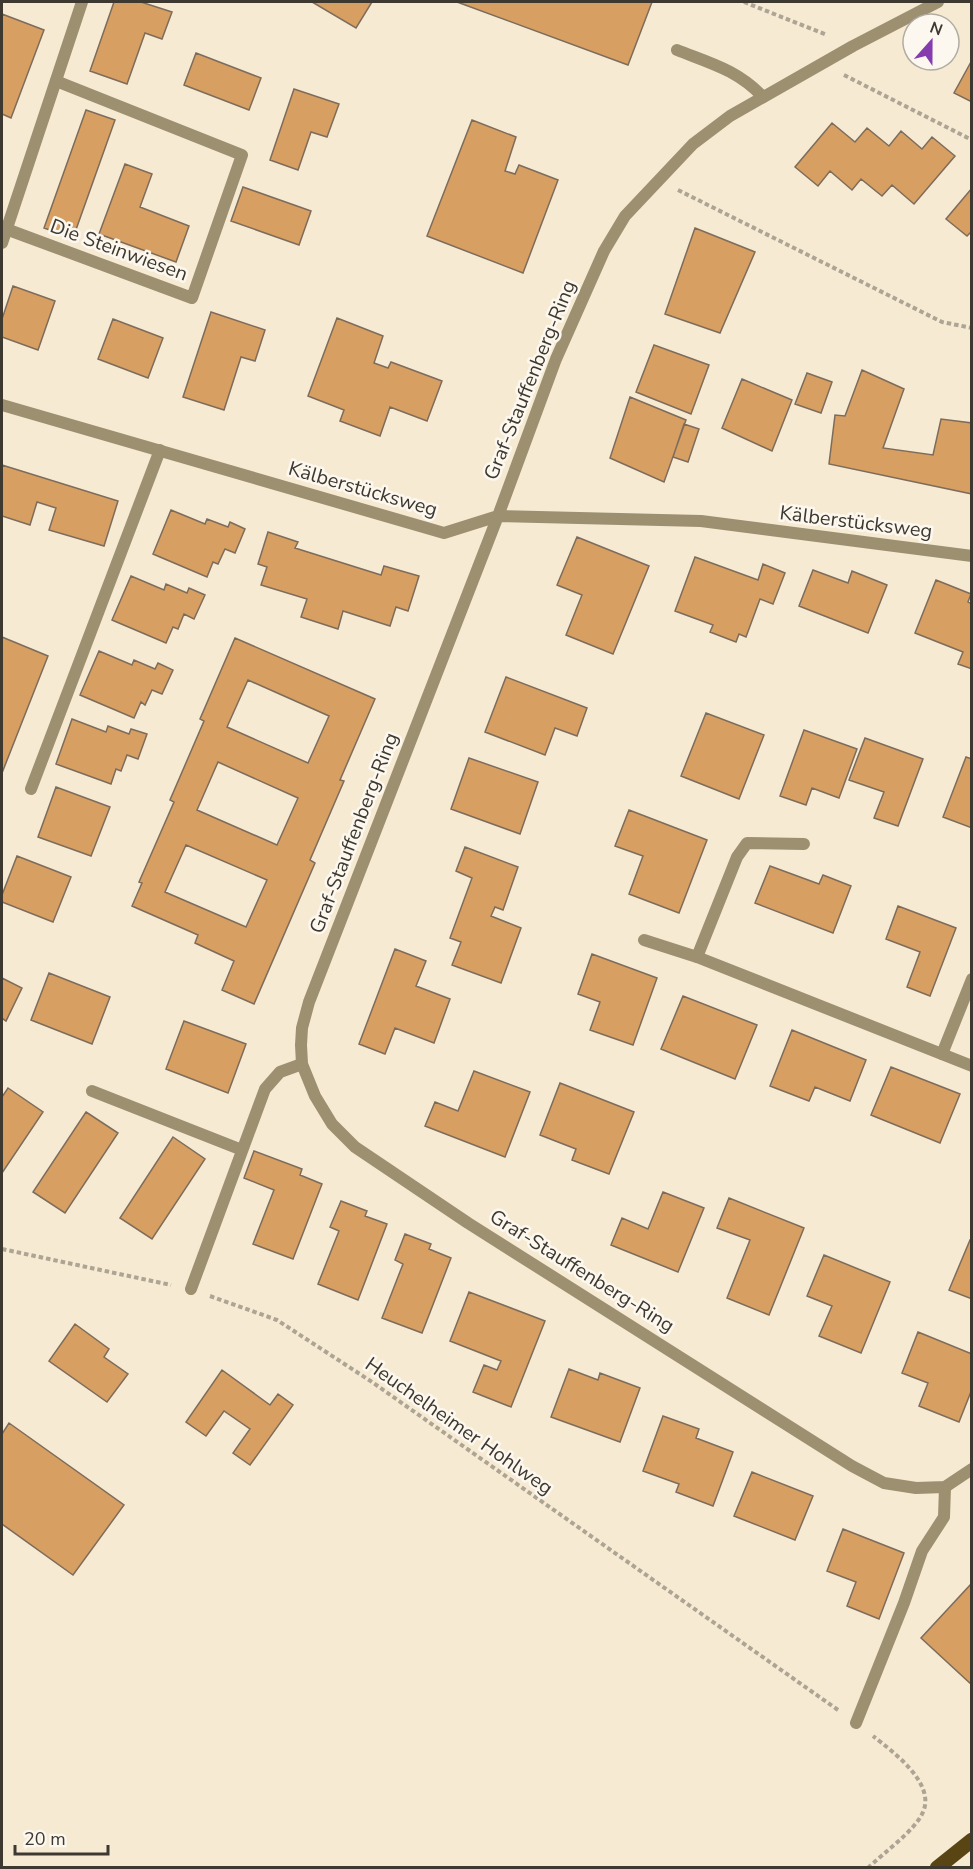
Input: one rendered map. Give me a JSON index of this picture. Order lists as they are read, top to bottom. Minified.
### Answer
{"streets":{"street":["Die Steinwiesen","Graf-Stauffenberg-Ring","Kälberstücksweg"],"path":["Heuchelheimer Hohlweg"]},"crossings":[["Graf-Stauffenberg-Ring","Kälberstücksweg"]],"scale_bar":"20 m","north":"top"}
